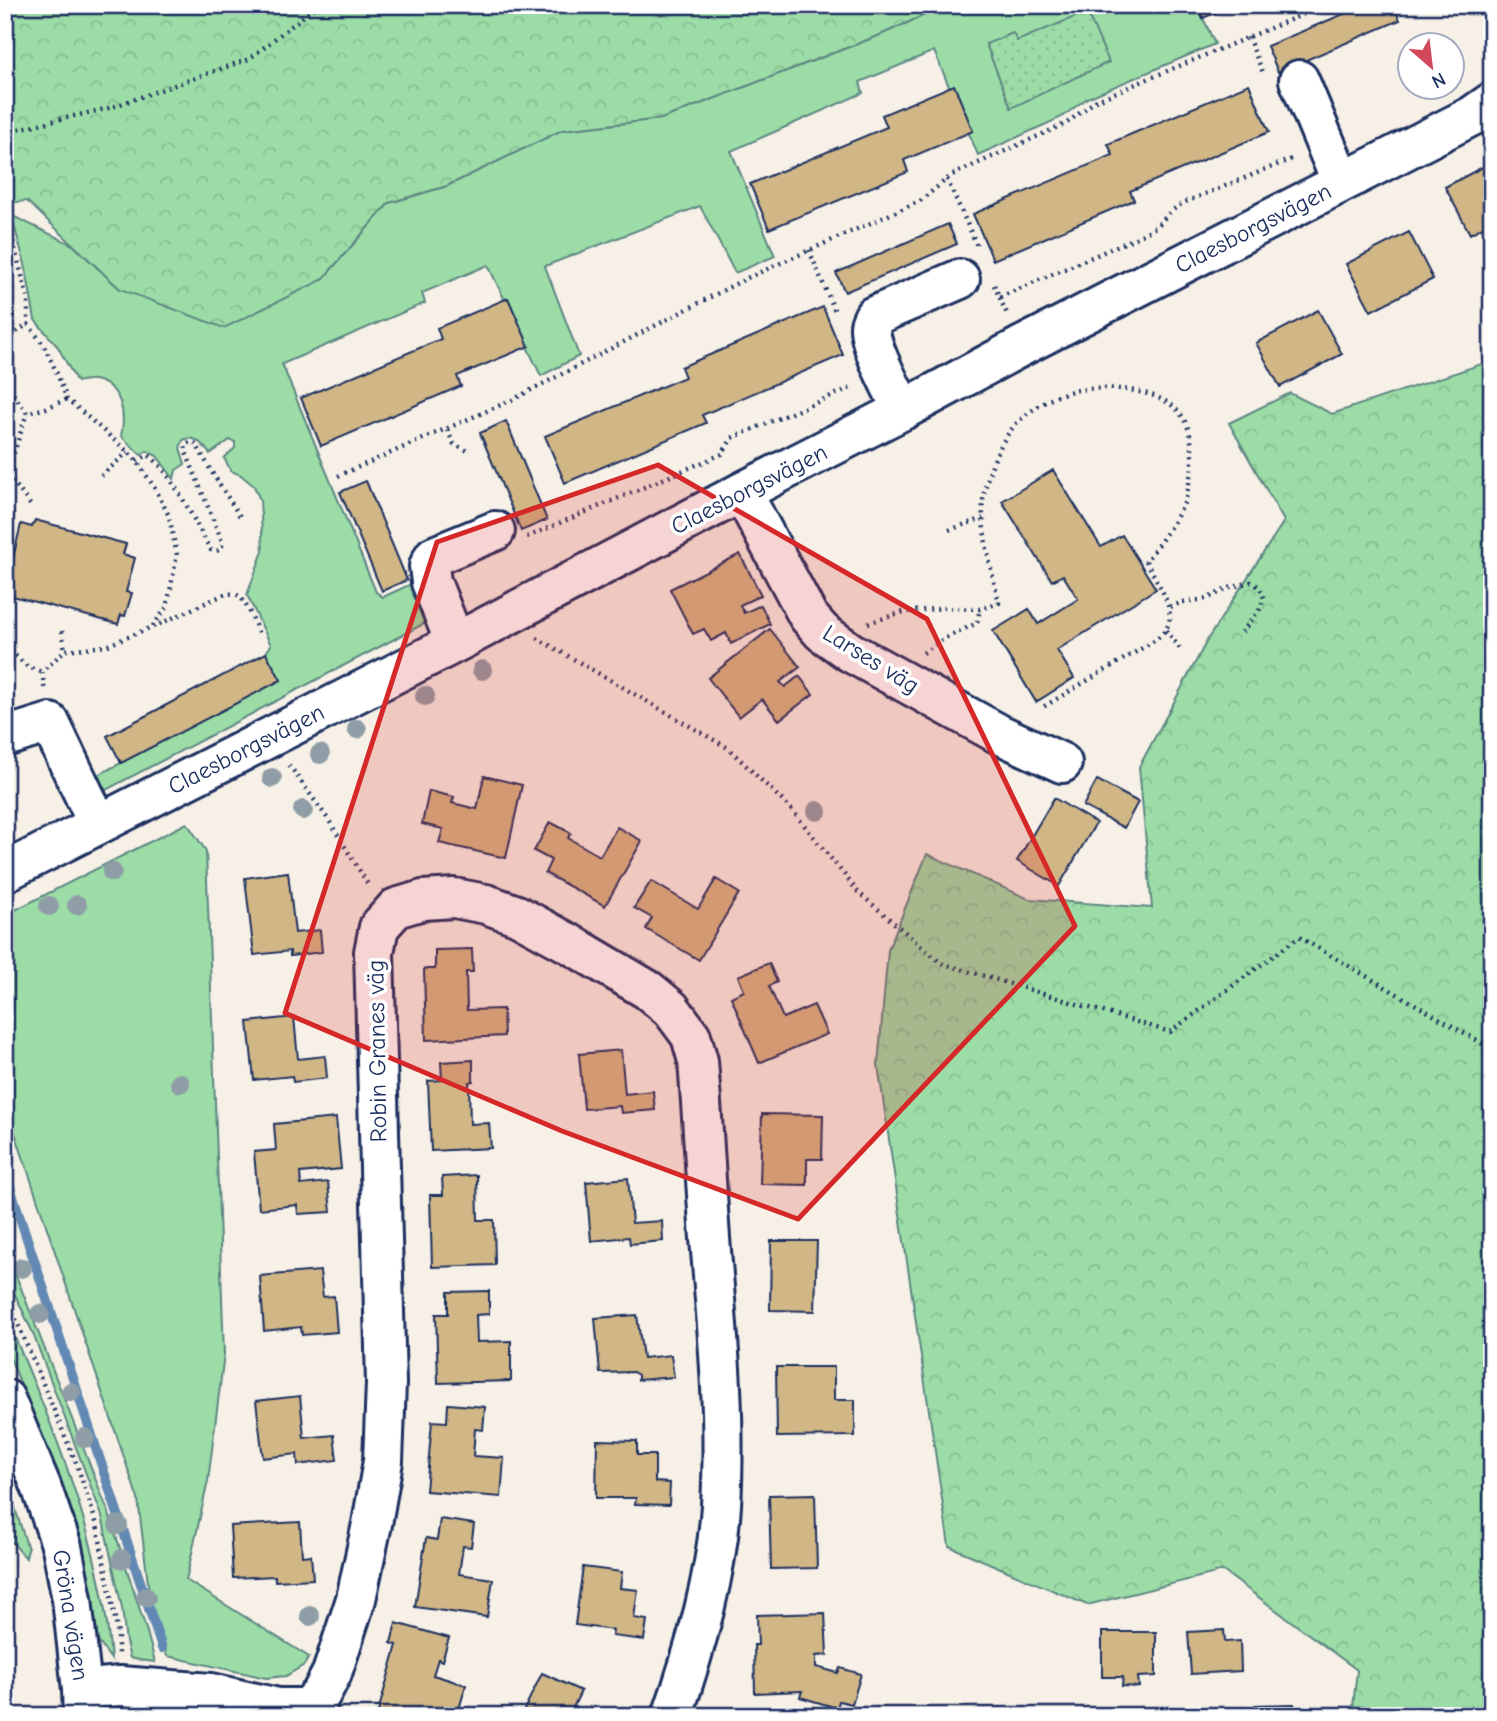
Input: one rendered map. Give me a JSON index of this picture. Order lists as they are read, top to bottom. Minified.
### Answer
{"streets":{"street":["Claesborgsvägen","Larses väg","Robin Granes väg","Gröna vägen"]},"crossings":[["Claesborgsvägen","Larses väg"],["Robin Granes väg","Gröna vägen"]],"north":"bottom right"}
